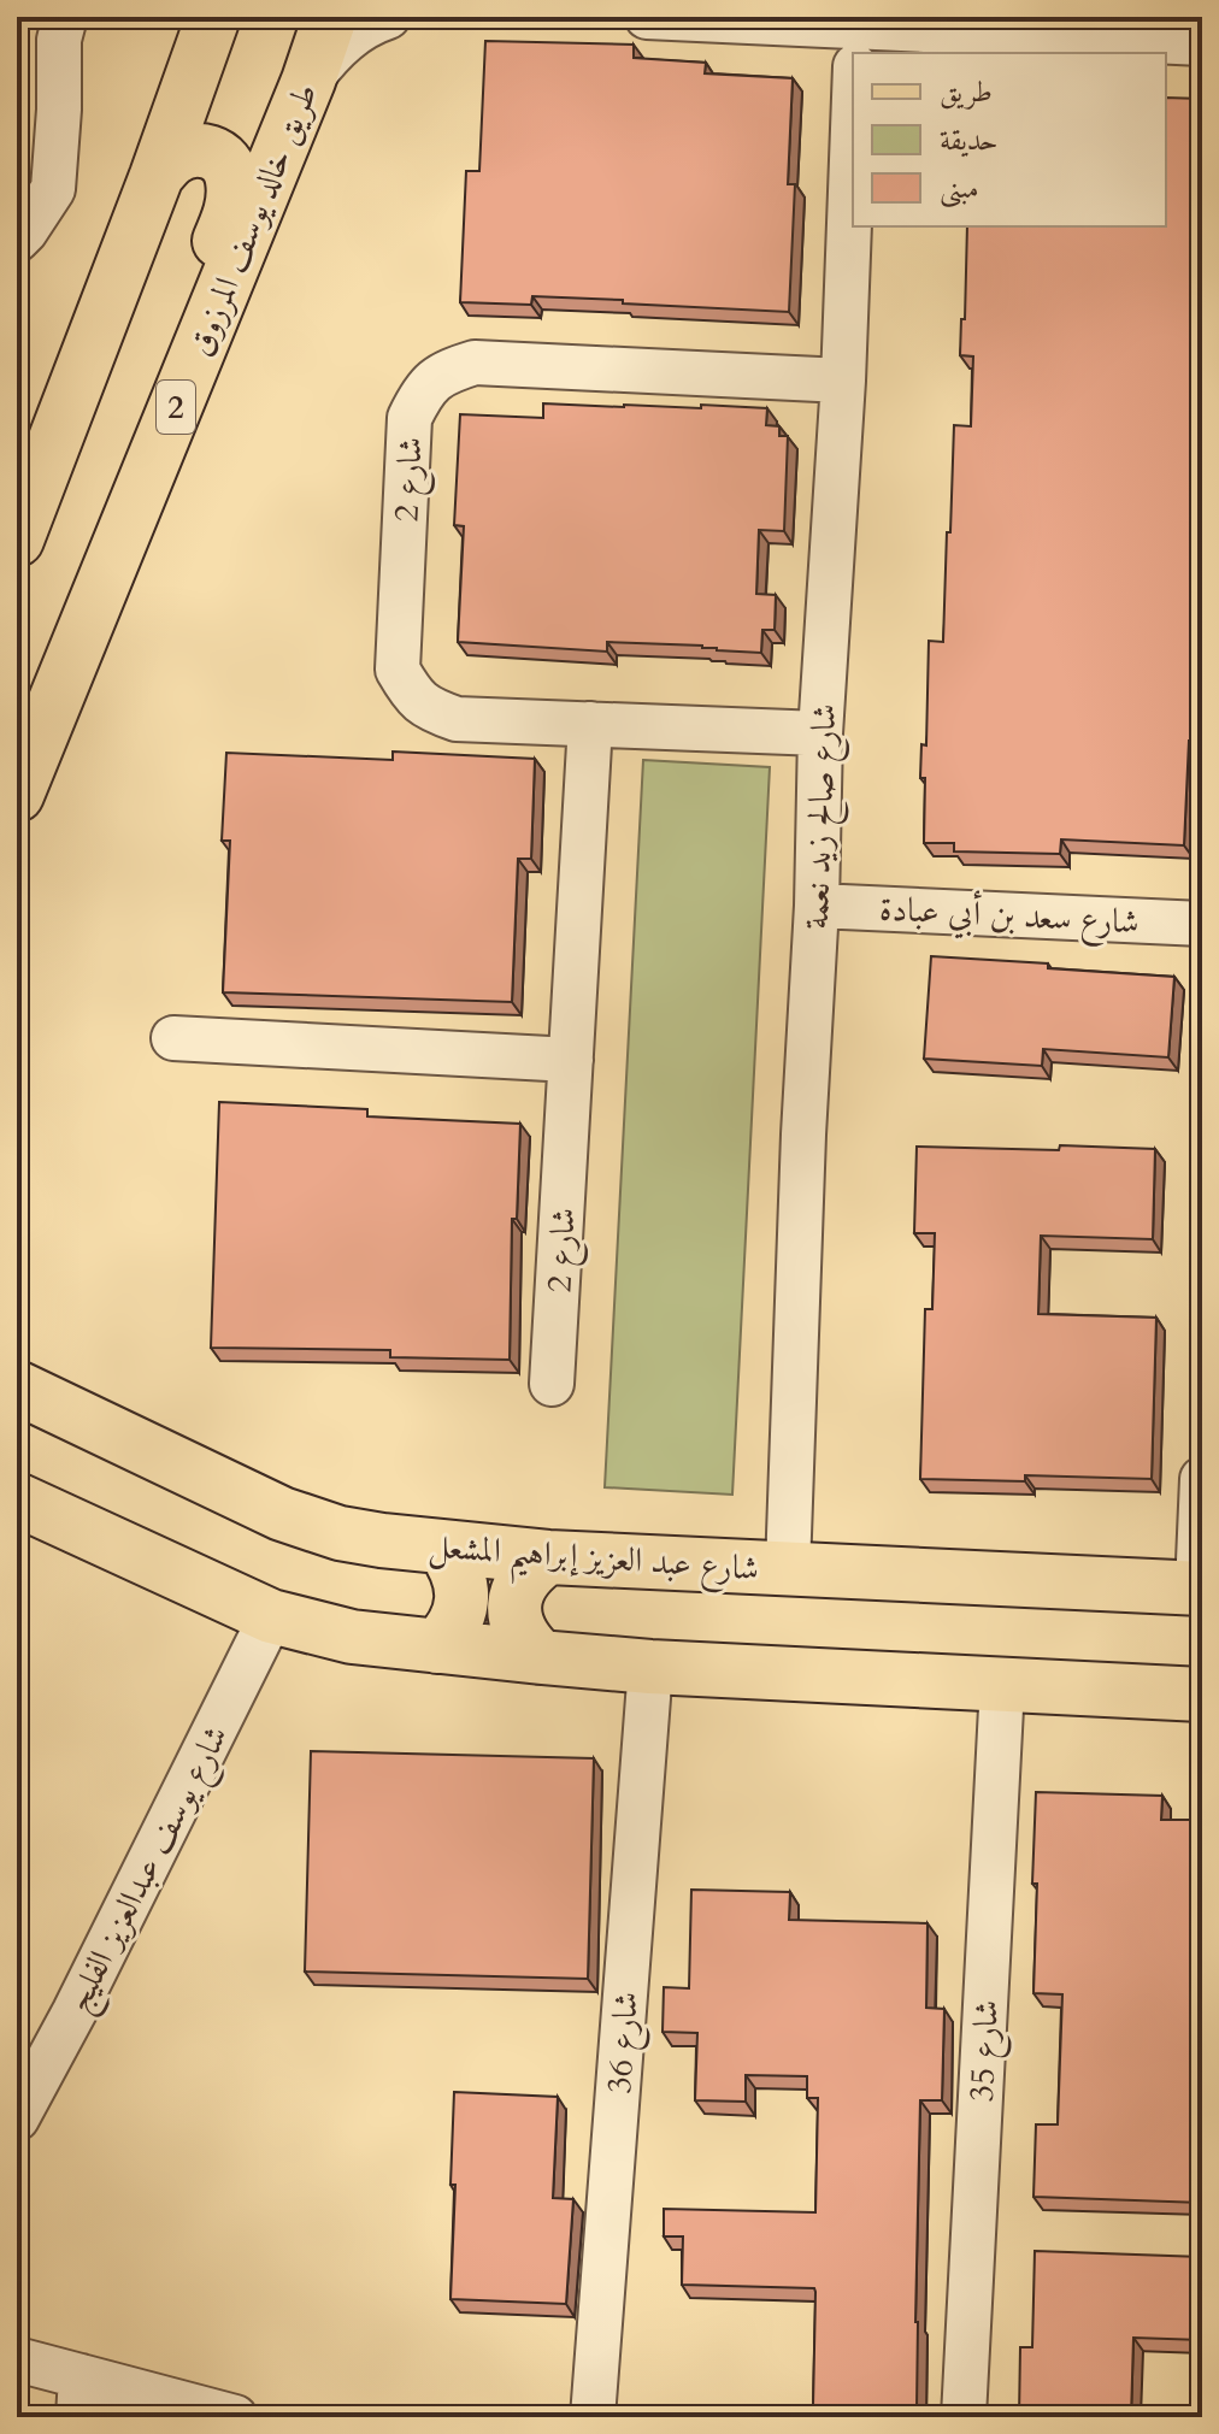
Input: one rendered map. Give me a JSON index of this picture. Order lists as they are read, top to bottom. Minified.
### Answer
{"streets":{"main road":["طريق خالد يوسف المرزوق","2","شارع عبد العزيز إبراهيم المشعل"],"street":["شارع 2","شارع صالح زيد نعمة","شارع سعد بن أبي عبادة","شارع يوسف عبدالعزيز الفليج","شارع 36","شارع 35"]},"crossings":[["شارع 2","شارع صالح زيد نعمة"],["شارع صالح زيد نعمة","شارع سعد بن أبي عبادة"],["شارع صالح زيد نعمة","شارع عبد العزيز إبراهيم المشعل"]],"legend":["طريق","حديقة","مبنى"]}
